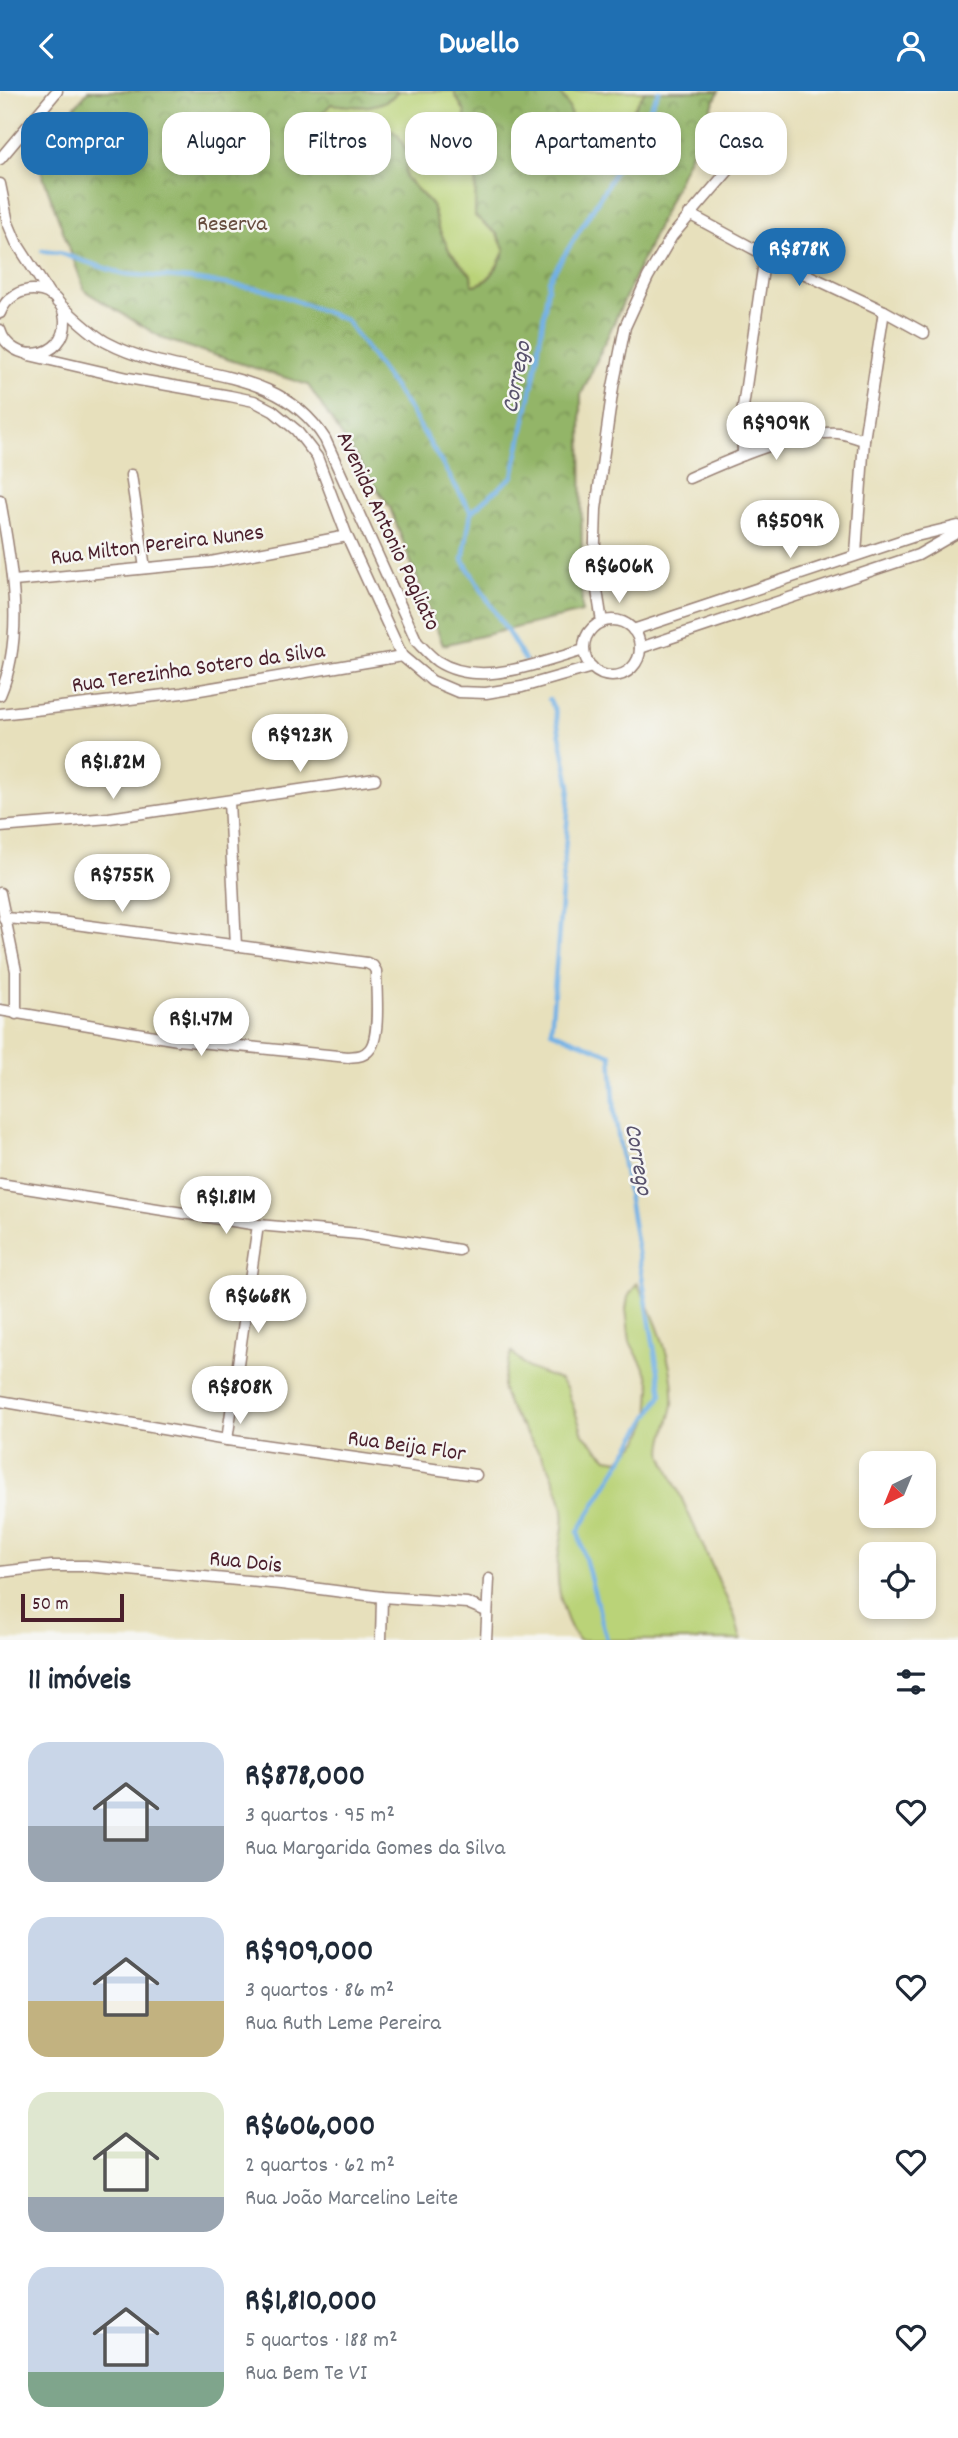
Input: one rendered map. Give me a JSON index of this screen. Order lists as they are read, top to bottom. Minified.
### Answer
{"streets":{"street":["Avenida Antonio Pagliato","Rua Milton Pereira Nunes","Rua Terezinha Sotero da Silva","Rua Beija Flor","Rua Dois"]},"crossings":[["Avenida Antonio Pagliato","Rua Milton Pereira Nunes"],["Avenida Antonio Pagliato","Rua Terezinha Sotero da Silva"]],"water":["Corrego"],"parks":["Reserva"],"scale_bar":"50 m","north":"bottom left","page":{"header":"Dwello","chip":["Comprar","Alugar","Filtros","Novo","Apartamento","Casa"],"price":["R$878K","R$909K","R$509K","R$606K","R$923K","R$1.82M","R$755K","R$1.47M","R$1.81M","R$668K","R$808K"],"scale":"50 m","heading":"11 imóveis","list":[{"name":"R$878,000","note":"3 quartos · 95 m² · Rua Margarida Gomes da Silva"},{"name":"R$909,000","note":"3 quartos · 86 m² · Rua Ruth Leme Pereira"},{"name":"R$606,000","note":"2 quartos · 62 m² · Rua João Marcelino Leite"},{"name":"R$1,810,000","note":"5 quartos · 188 m² · Rua Bem Te VI"}]}}
